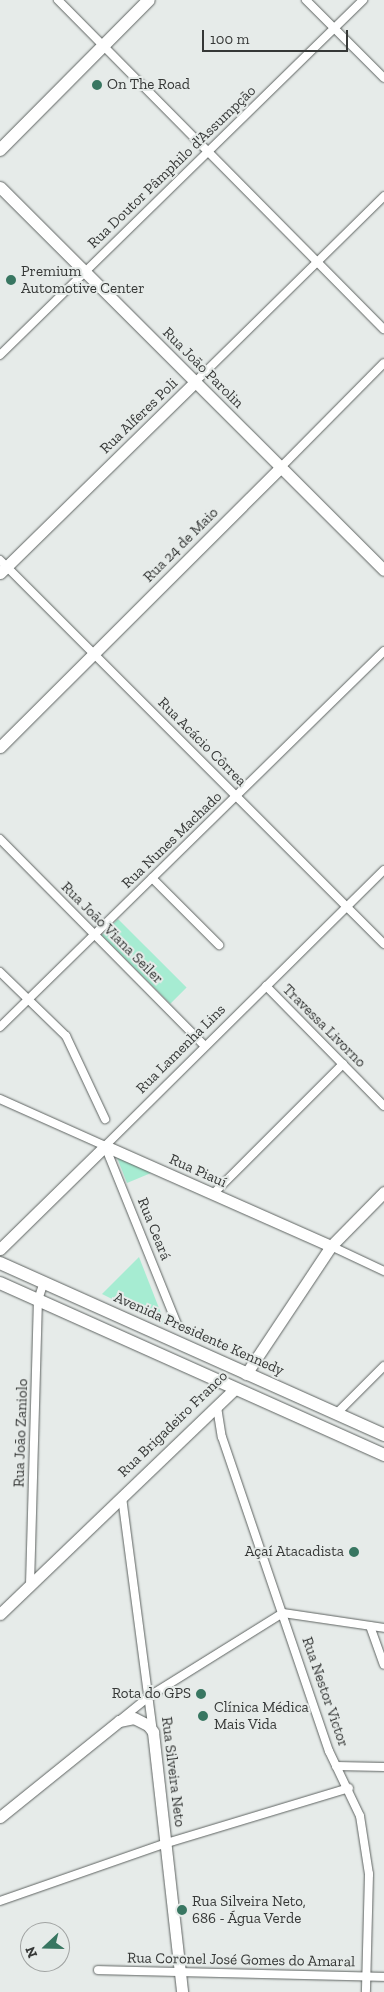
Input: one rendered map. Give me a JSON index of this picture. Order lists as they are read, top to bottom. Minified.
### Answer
{"streets":{"main road":["Rua João Parolin","Rua Alferes Poli","Rua 24 de Maio","Rua Lamenha Lins","Rua Piauí","Avenida Presidente Kennedy","Rua Brigadeiro Franco","Rua Silveira Neto"],"street":["Rua Doutor Pâmphilo d'Assumpção","Rua Acácio Côrrea","Rua Nunes Machado","Rua João Viana Seiler","Travessa Livorno","Rua Ceará","Rua João Zaniolo","Rua Nestor Victor","Rua Coronel José Gomes do Amaral"]},"crossings":[["Rua Doutor Pâmphilo d'Assumpção","Rua João Parolin"],["Rua João Parolin","Rua Alferes Poli"],["Rua João Parolin","Rua 24 de Maio"],["Rua Alferes Poli","Rua Acácio Côrrea"],["Rua 24 de Maio","Rua Acácio Côrrea"],["Rua Acácio Côrrea","Rua Nunes Machado"],["Rua Acácio Côrrea","Rua Lamenha Lins"],["Rua Nunes Machado","Rua João Viana Seiler"],["Rua João Viana Seiler","Rua Lamenha Lins"],["Travessa Livorno","Rua Lamenha Lins"],["Rua Lamenha Lins","Rua Piauí"],["Rua Lamenha Lins","Rua Ceará"],["Rua Piauí","Rua Ceará"],["Rua Piauí","Rua Brigadeiro Franco"],["Avenida Presidente Kennedy","Rua Brigadeiro Franco"],["Avenida Presidente Kennedy","Rua João Zaniolo"],["Rua Brigadeiro Franco","Rua João Zaniolo"],["Rua Brigadeiro Franco","Rua Nestor Victor"],["Rua Brigadeiro Franco","Rua Silveira Neto"],["Rua Nestor Victor","Rua Coronel José Gomes do Amaral"],["Rua Silveira Neto","Rua Coronel José Gomes do Amaral"]],"places":["On The Road","Premium Automotive Center","Açaí Atacadista","Rota do GPS","Clínica Médica Mais Vida","Rua Silveira Neto, 686 - Água Verde"],"scale_bar":"100 m","north":"left"}
